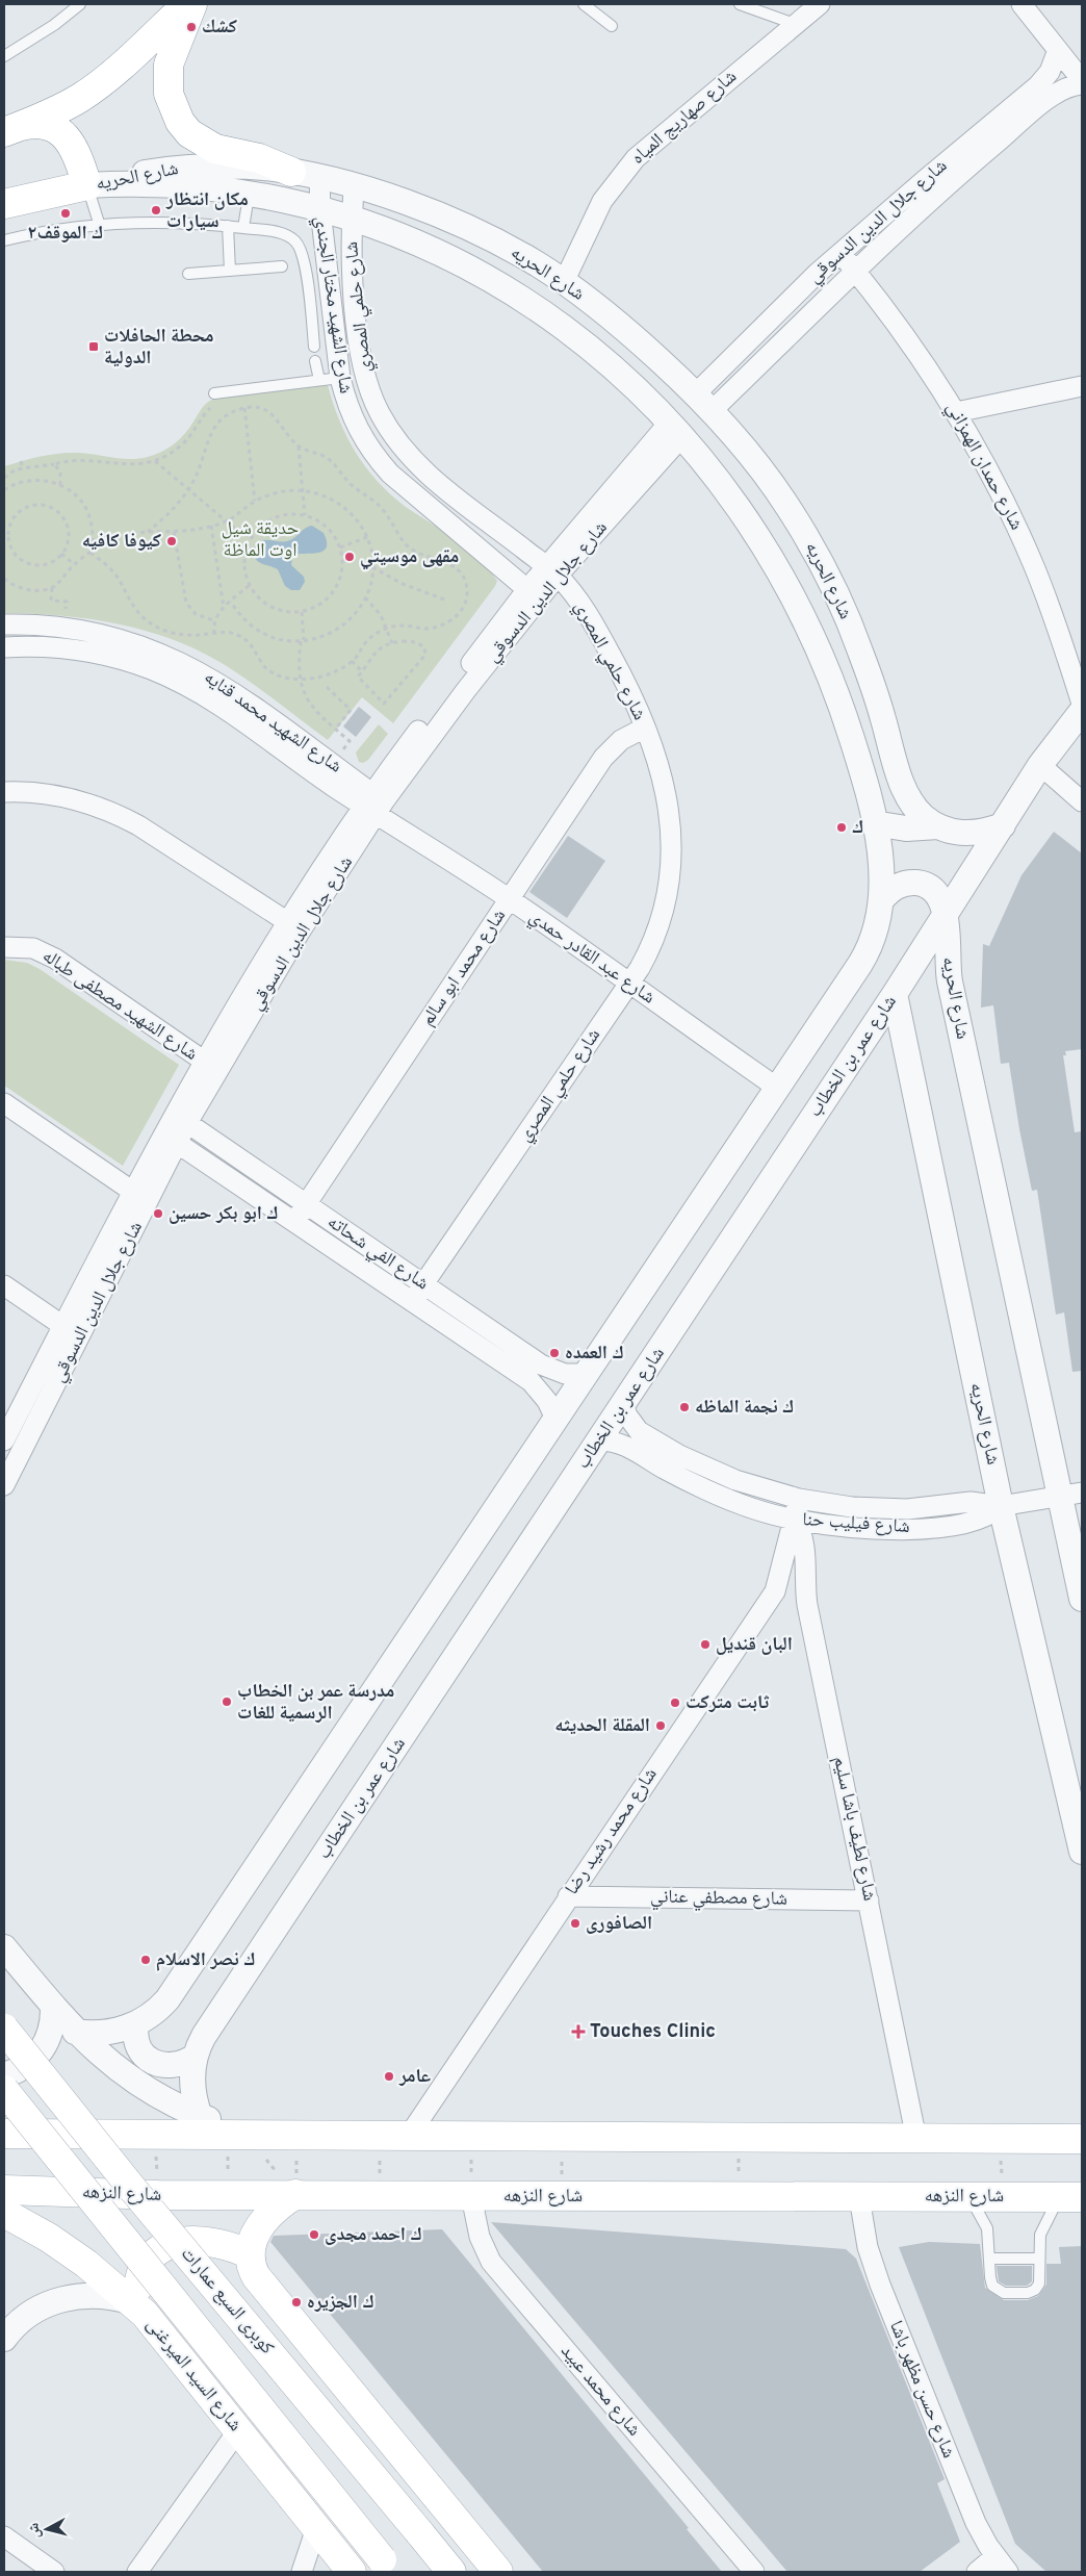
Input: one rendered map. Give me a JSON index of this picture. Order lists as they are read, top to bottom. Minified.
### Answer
{"streets":{"main road":["شارع النزهه","كوبرى السبع عمارات","شارع السيد الميرغنى"],"street":["شارع صهاريج المياه","شارع الحريه","شارع جلال الدين الدسوقي","شارع الشهيد مختار الجندي","شارع حلمي المصري","شارع حمدان الهمزاني","شارع الشهيد محمد قنايه","شارع عبد القادر حمدي","شارع محمد ابو سالم","شارع الشهيد مصطفى طباله","شارع عمر بن الخطاب","شارع الفي شحاته","شارع فيليب حنا","شارع لطيف باشا سليم","شارع محمد رشيد رضا","شارع مصطفي عناني","شارع حسن مظهر باشا","شارع محمد عبيد"]},"crossings":[["شارع صهاريج المياه","شارع الحريه"],["شارع الحريه","شارع جلال الدين الدسوقي"],["شارع الحريه","شارع الشهيد مختار الجندي"],["شارع الحريه","شارع حلمي المصري"],["شارع الحريه","شارع عمر بن الخطاب"],["شارع الحريه","شارع فيليب حنا"],["شارع جلال الدين الدسوقي","شارع الشهيد مختار الجندي"],["شارع جلال الدين الدسوقي","شارع حلمي المصري"],["شارع جلال الدين الدسوقي","شارع حمدان الهمزاني"],["شارع جلال الدين الدسوقي","شارع الشهيد محمد قنايه"],["شارع جلال الدين الدسوقي","شارع عبد القادر حمدي"],["شارع جلال الدين الدسوقي","شارع الشهيد مصطفى طباله"],["شارع جلال الدين الدسوقي","شارع الفي شحاته"],["شارع حلمي المصري","شارع عبد القادر حمدي"],["شارع حلمي المصري","شارع محمد ابو سالم"],["شارع حلمي المصري","شارع الفي شحاته"],["شارع الشهيد محمد قنايه","شارع عبد القادر حمدي"],["شارع عبد القادر حمدي","شارع محمد ابو سالم"],["شارع محمد ابو سالم","شارع الفي شحاته"],["شارع عمر بن الخطاب","شارع فيليب حنا"],["شارع فيليب حنا","شارع لطيف باشا سليم"],["شارع فيليب حنا","شارع محمد رشيد رضا"],["شارع لطيف باشا سليم","شارع محمد رشيد رضا"],["شارع لطيف باشا سليم","شارع مصطفي عناني"],["شارع محمد رشيد رضا","شارع مصطفي عناني"],["شارع النزهه","شارع حسن مظهر باشا"],["شارع النزهه","شارع محمد عبيد"]],"parks":["حديقة شيل اوت الماظة"],"places":{"other":["كشك","مكان انتظار سيارات","ك الموقف٢","كيوفا كافيه","مقهى موسيتي","ك","ك ابو بكر حسين","ك العمده","ك نجمة الماظه","البان قنديل","مدرسة عمر بن الخطاب الرسمية للغات","ثابت متركت","المقلة الحديثه","الصافورى","ك نصر الاسلام","عامر","ك احمد مجدى","ك الجزيره"],"transit":["محطة الحافلات الدولية"],"health":["Touches Clinic"]},"north":"left"}
